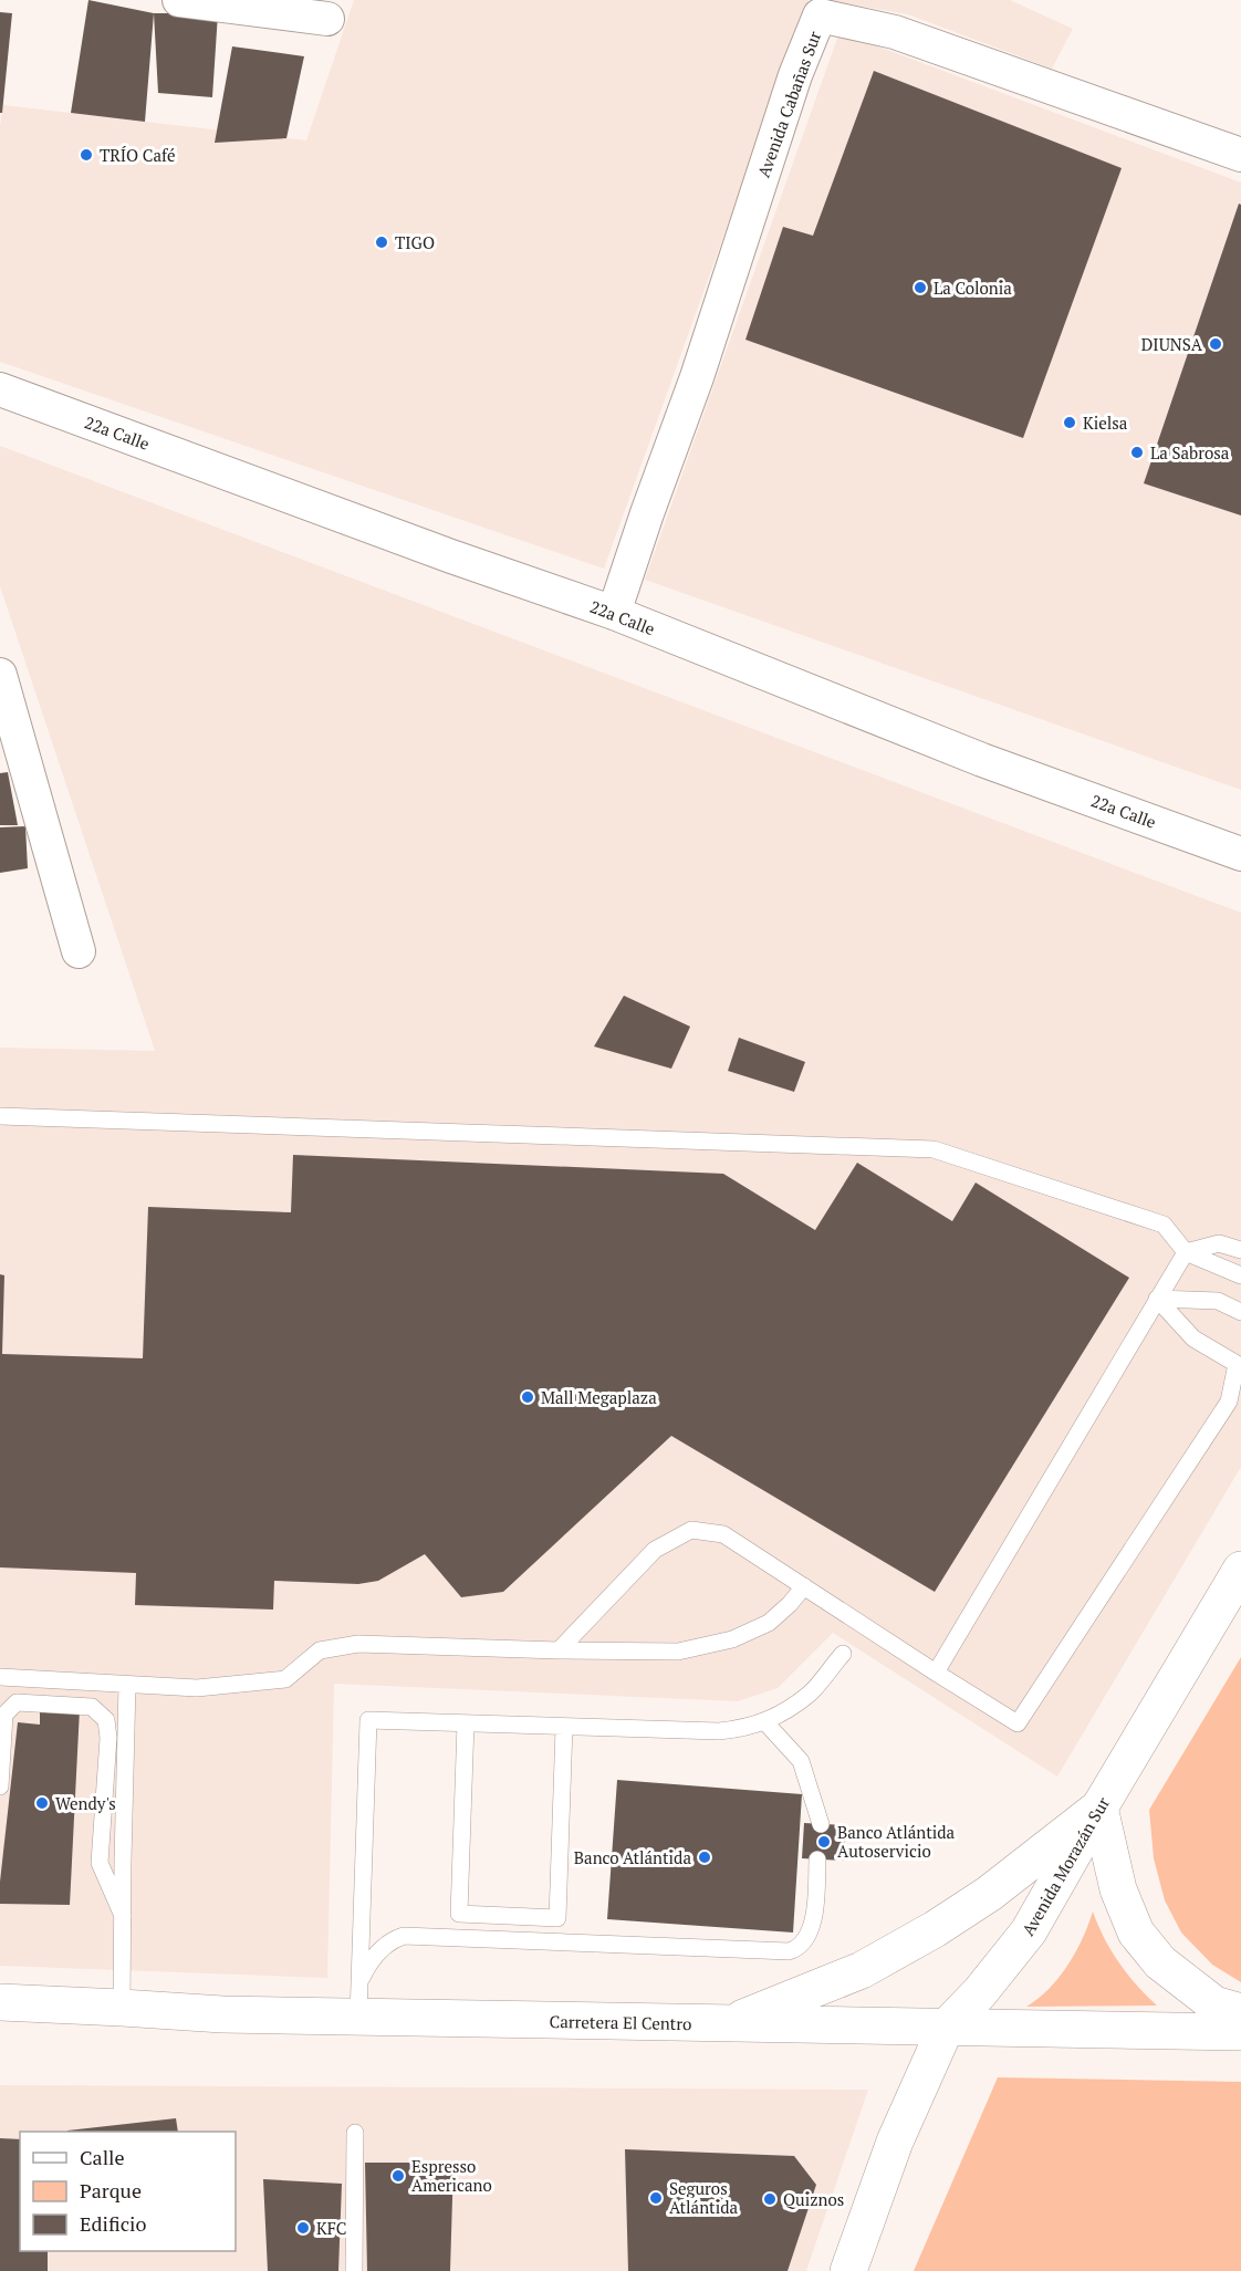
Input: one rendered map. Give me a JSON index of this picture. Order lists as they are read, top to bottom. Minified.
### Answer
{"streets":{"main road":["Avenida Morazán Sur","Carretera El Centro"],"street":["Avenida Cabañas Sur","22a Calle"]},"crossings":[["Avenida Cabañas Sur","22a Calle"],["Avenida Morazán Sur","Carretera El Centro"]],"places":["TRÍO Café","TIGO","La Colonia","DIUNSA","Kielsa","La Sabrosa","Mall Megaplaza","Wendy's","Banco Atlántida Autoservicio","Banco Atlántida","Espresso Americano","Seguros Atlántida","Quiznos","KFC"],"legend":["Calle","Parque","Edificio"]}
